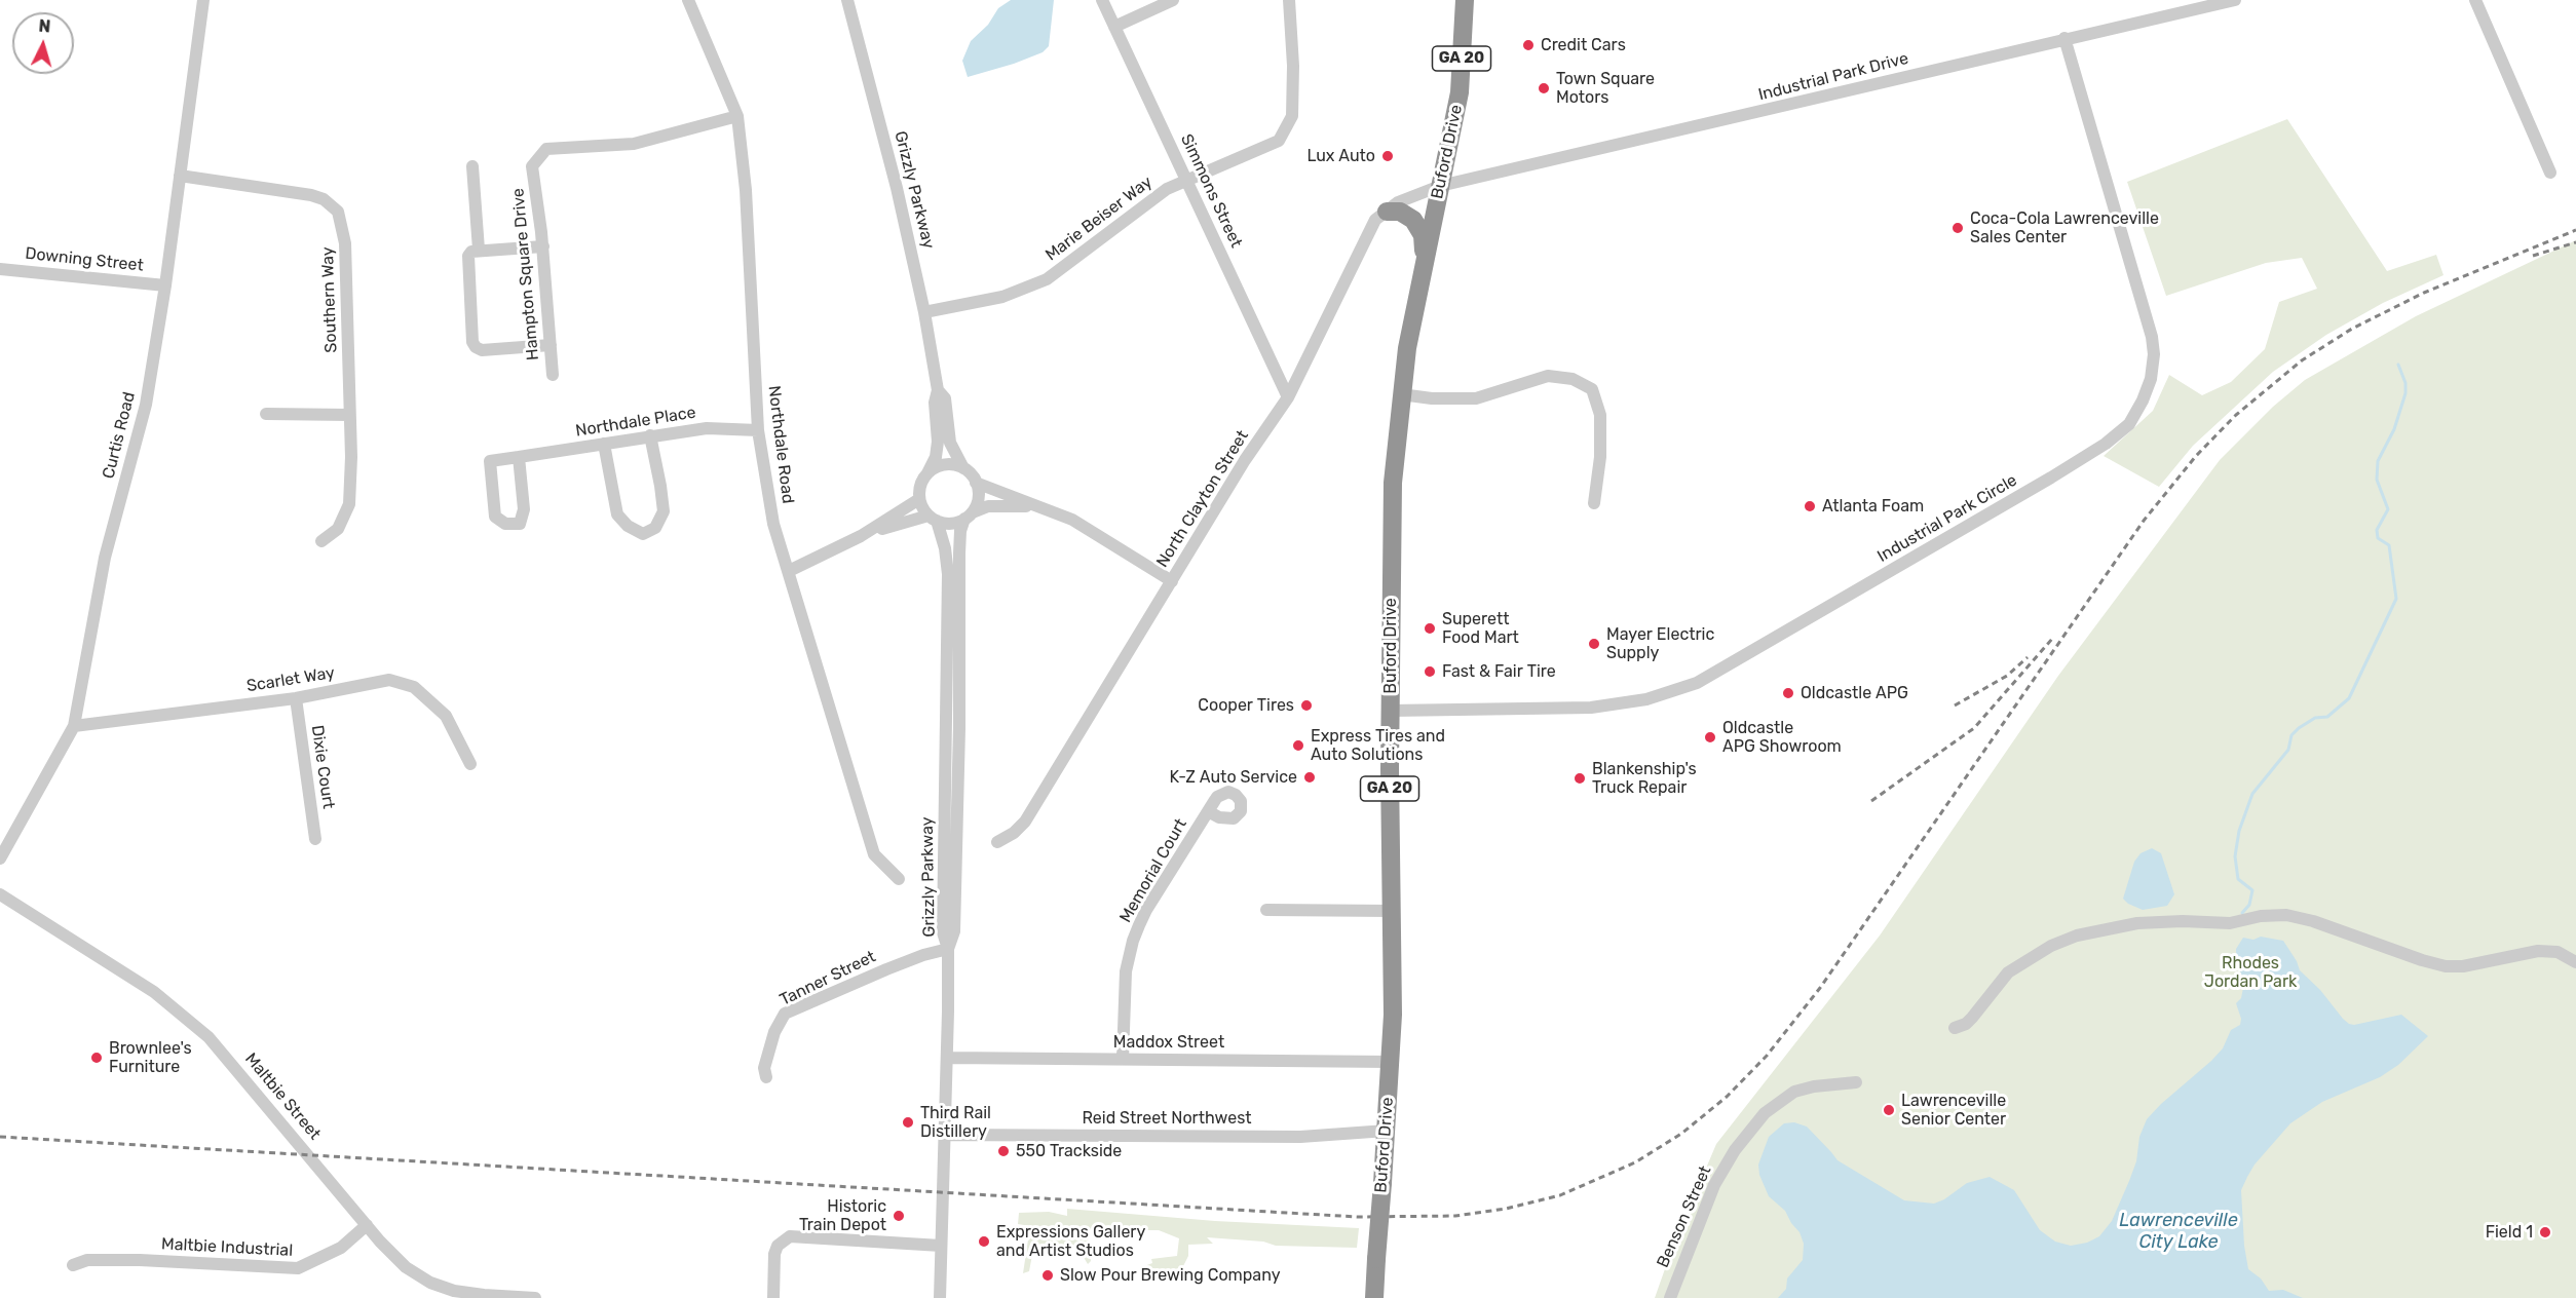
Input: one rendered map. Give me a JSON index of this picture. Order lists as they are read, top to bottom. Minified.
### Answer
{"streets":{"highway":["GA 20","Buford Drive"],"street":["Industrial Park Drive","Grizzly Parkway","Simmons Street","Marie Beiser Way","Downing Street","Hampton Square Drive","Southern Way","Northdale Place","Curtis Road","Northdale Road","North Clayton Street","Industrial Park Circle","Scarlet Way","Dixie Court","Memorial Court","Tanner Street","Maddox Street","Maltbie Street","Reid Street Northwest","Benson Street","Maltbie Industrial"]},"crossings":[["Industrial Park Drive","Buford Drive"],["Industrial Park Drive","North Clayton Street"],["Industrial Park Drive","Industrial Park Circle"],["Buford Drive","North Clayton Street"],["Buford Drive","Industrial Park Circle"],["Buford Drive","Maddox Street"],["Buford Drive","Reid Street Northwest"],["Grizzly Parkway","Marie Beiser Way"],["Grizzly Parkway","Tanner Street"],["Simmons Street","Marie Beiser Way"],["Simmons Street","North Clayton Street"],["Downing Street","Curtis Road"],["Hampton Square Drive","Northdale Road"],["Southern Way","Curtis Road"],["Northdale Place","Northdale Road"],["Curtis Road","Scarlet Way"],["Scarlet Way","Dixie Court"],["Memorial Court","Maddox Street"],["Maltbie Street","Maltbie Industrial"]],"water":["Lawrenceville City Lake"],"parks":["Rhodes Jordan Park"],"places":["Credit Cars","Town Square Motors","Lux Auto","Coca-Cola Lawrenceville Sales Center","Atlanta Foam","Superett Food Mart","Mayer Electric Supply","Fast & Fair Tire","Oldcastle APG","Cooper Tires","Oldcastle APG Showroom","Express Tires and Auto Solutions","K-Z Auto Service","Blankenship's Truck Repair","Brownlee's Furniture","Lawrenceville Senior Center","Third Rail Distillery","550 Trackside","Historic Train Depot","Field 1","Expressions Gallery and Artist Studios","Slow Pour Brewing Company"],"north":"top"}
